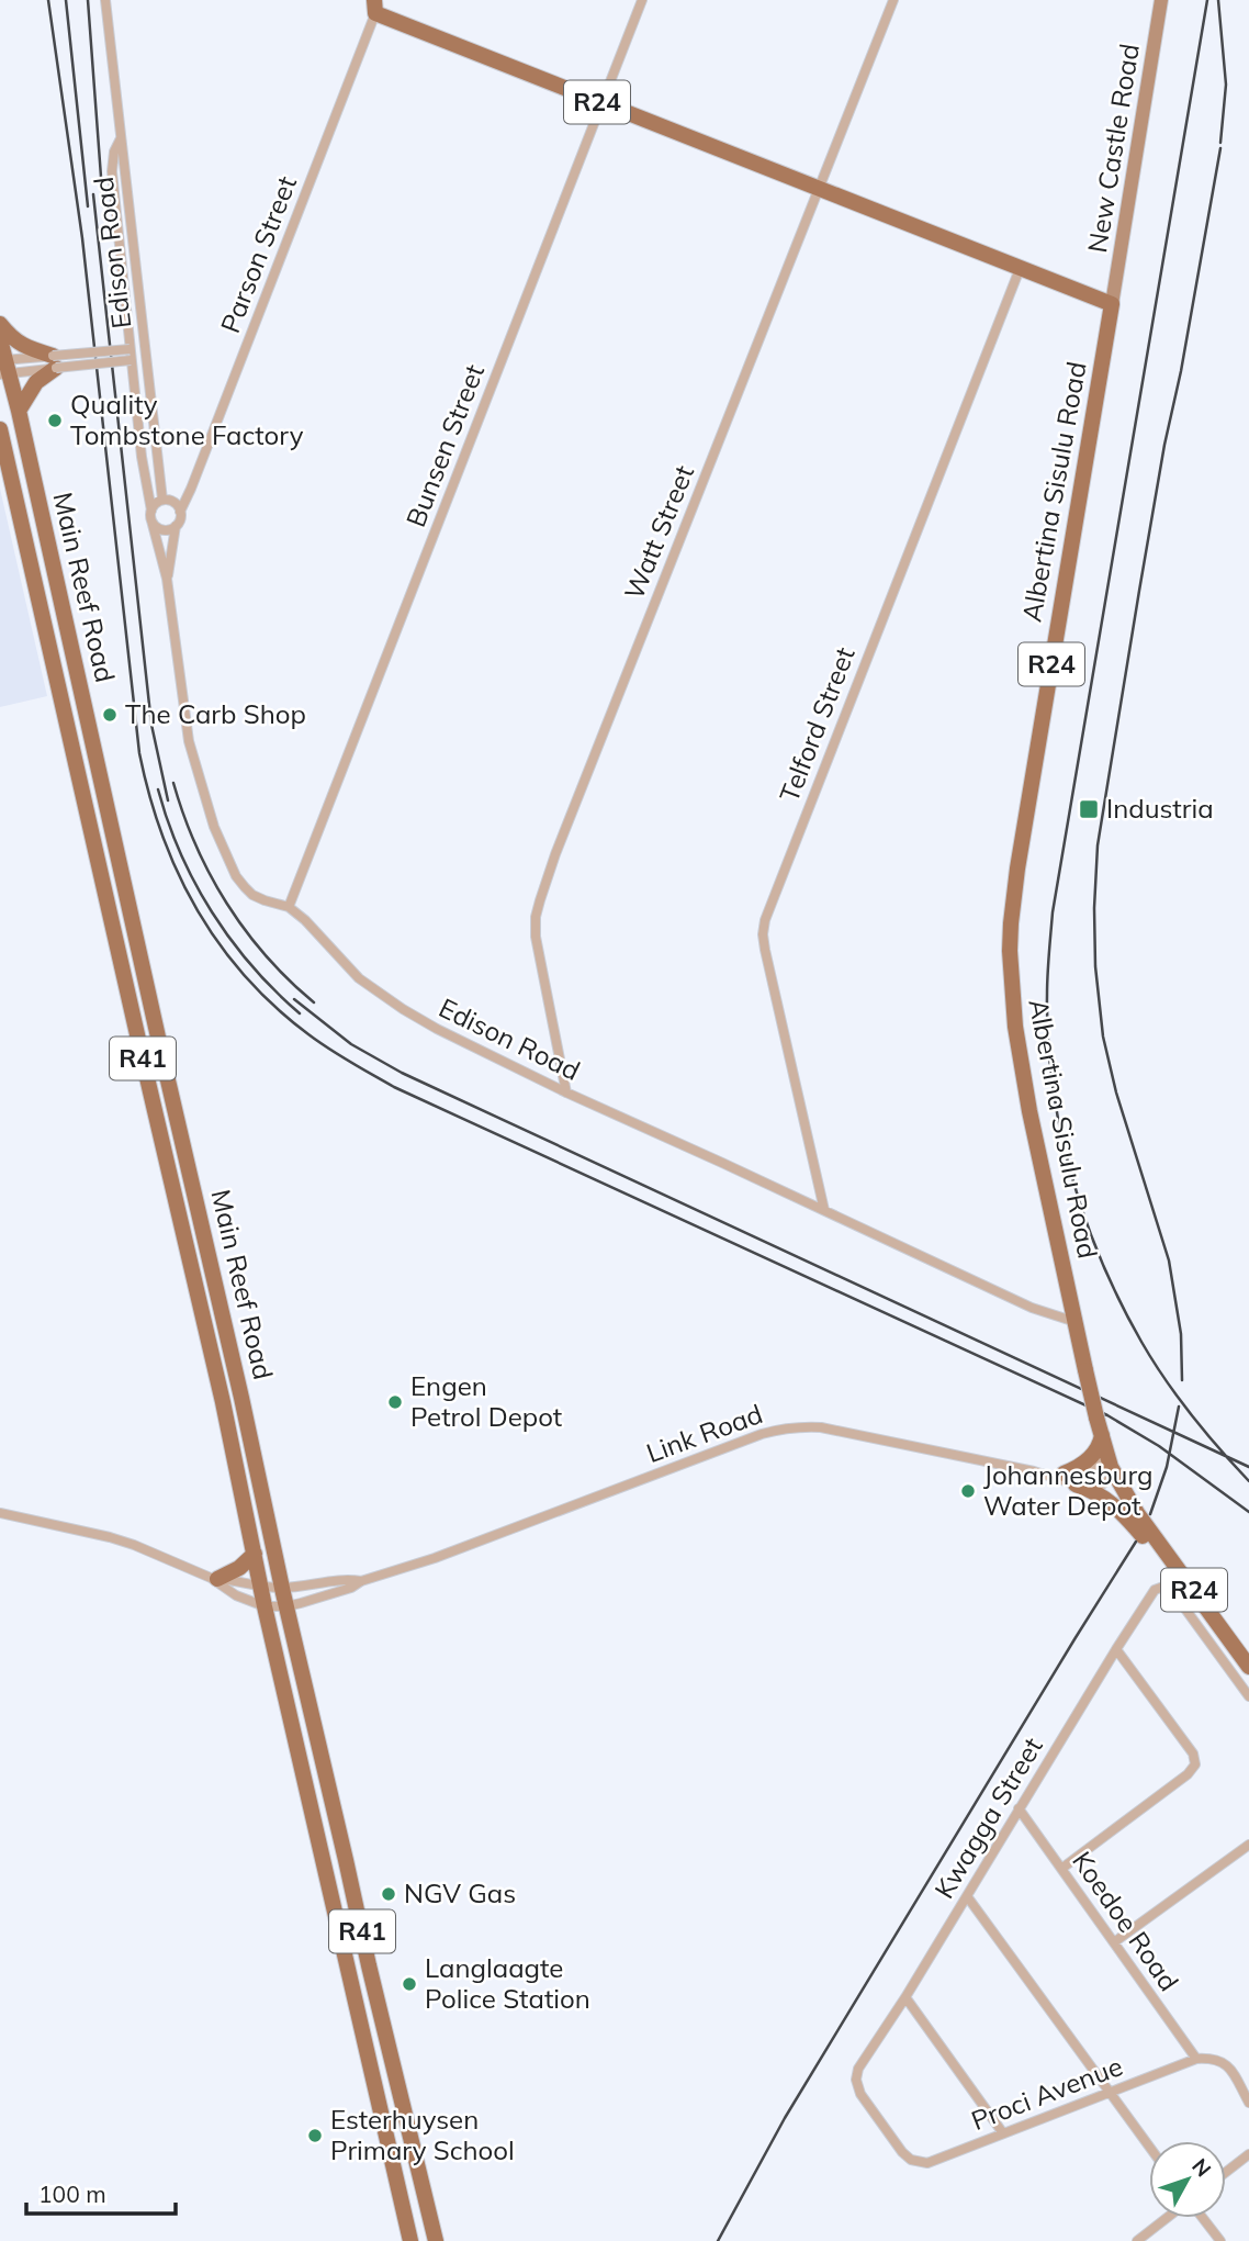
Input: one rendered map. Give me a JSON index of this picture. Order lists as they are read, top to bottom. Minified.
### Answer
{"streets":{"main road":["R24","Albertina Sisulu Road","Main Reef Road","R41"],"street":["New Castle Road","Edison Road","Parson Street","Bunsen Street","Watt Street","Telford Street","Link Road","Kwagga Street","Koedoe Road","Proci Avenue"]},"crossings":[["R24","New Castle Road"],["R24","Parson Street"],["R24","Bunsen Street"],["R24","Albertina Sisulu Road"],["R24","Watt Street"],["R24","Telford Street"],["New Castle Road","Albertina Sisulu Road"],["Edison Road","Parson Street"],["Edison Road","Bunsen Street"],["Edison Road","Albertina Sisulu Road"],["Edison Road","Watt Street"],["Edison Road","Telford Street"],["Main Reef Road","Link Road"],["Kwagga Street","Koedoe Road"],["Kwagga Street","Proci Avenue"],["Koedoe Road","Proci Avenue"]],"places":{"other":["Quality Tombstone Factory","The Carb Shop","Engen Petrol Depot","Johannesburg Water Depot","NGV Gas","Langlaagte Police Station","Esterhuysen Primary School"],"transit":["Industria"]},"scale_bar":"100 m","north":"top right"}
